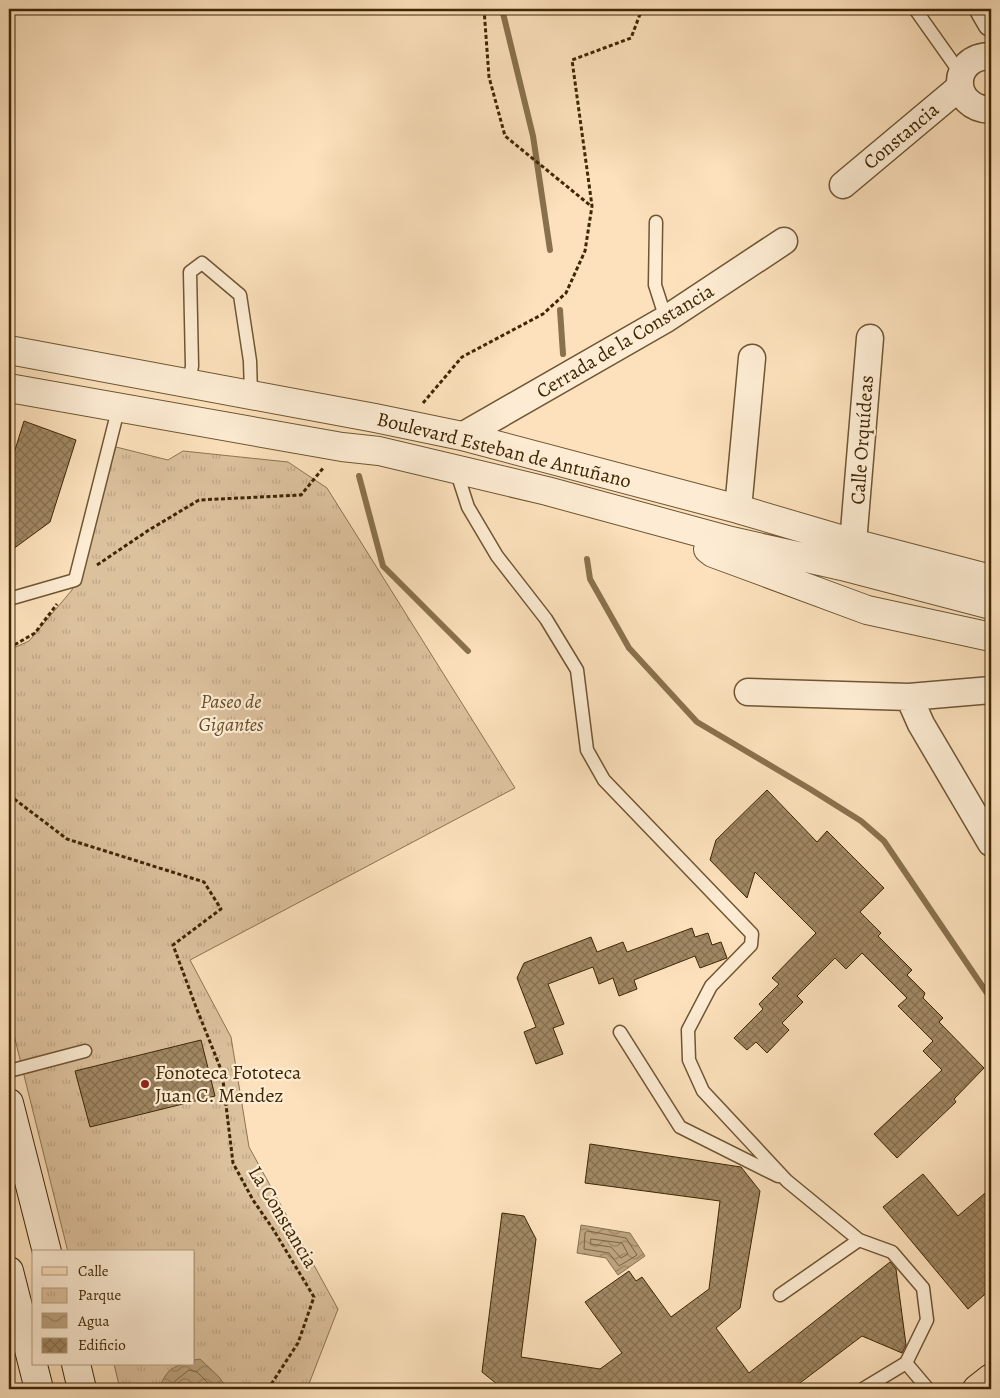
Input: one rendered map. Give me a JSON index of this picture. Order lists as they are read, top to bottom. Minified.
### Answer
{"streets":{"street":["Constancia","Cerrada de la Constancia","Calle Orquídeas","Boulevard Esteban de Antuñano"],"path":["La Constancia"]},"crossings":[["Cerrada de la Constancia","Boulevard Esteban de Antuñano"],["Calle Orquídeas","Boulevard Esteban de Antuñano"]],"parks":["Paseo de Gigantes"],"places":["Fonoteca Fototeca Juan C. Mendez"],"legend":["Calle","Parque","Agua","Edificio"]}
